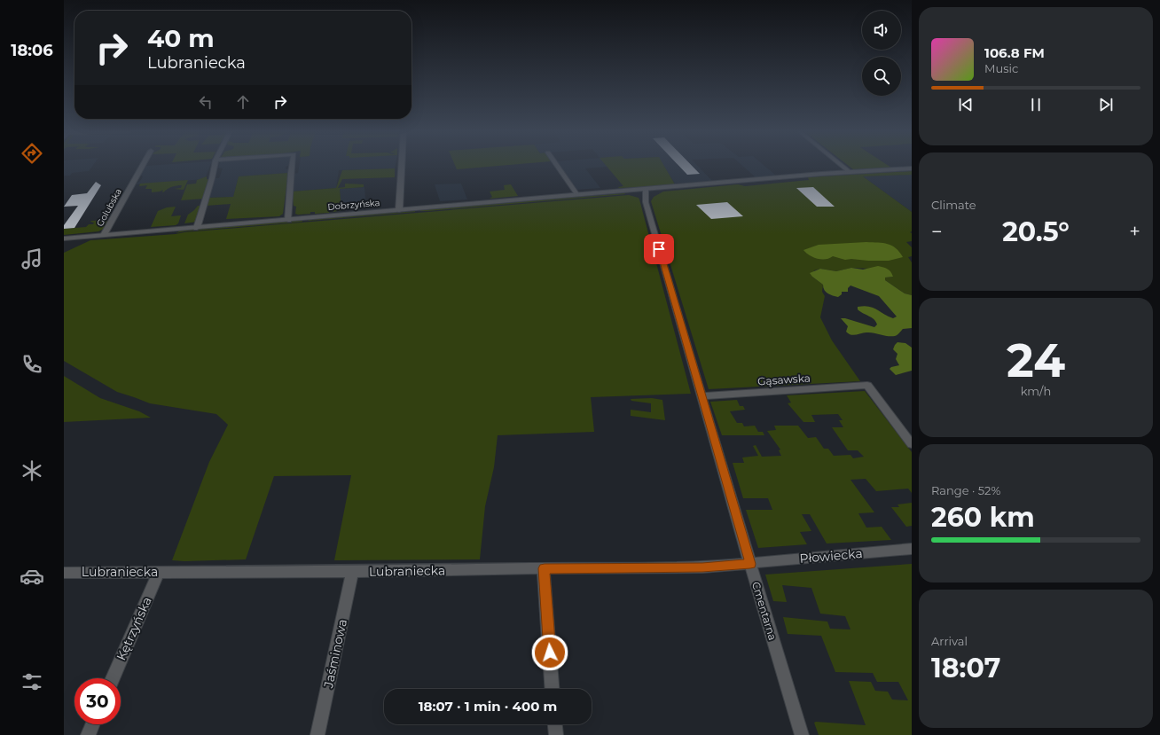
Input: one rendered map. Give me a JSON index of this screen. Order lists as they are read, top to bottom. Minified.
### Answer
{"streets":{"street":["Dobrzyńska","Golubska","Gąsawska","Płowiecka","Lubraniecka","Cmentarna","Kętrzyńska","Jaśminowa"]},"crossings":[["Dobrzyńska","Golubska"],["Dobrzyńska","Cmentarna"],["Gąsawska","Cmentarna"],["Płowiecka","Lubraniecka"],["Płowiecka","Cmentarna"],["Lubraniecka","Cmentarna"],["Lubraniecka","Kętrzyńska"],["Lubraniecka","Jaśminowa"]],"page":{"tabs":"18:06","turn":["40 m","Lubraniecka"],"song":["106.8 FM","Music"],"tile":["Climate",["24","km/h"],["Range · 52%","260 km"],["Arrival","18:07"]],"heat":["−","20.5°","+"],"limit":"30","trip":"18:07 · 1 min · 400 m"}}
